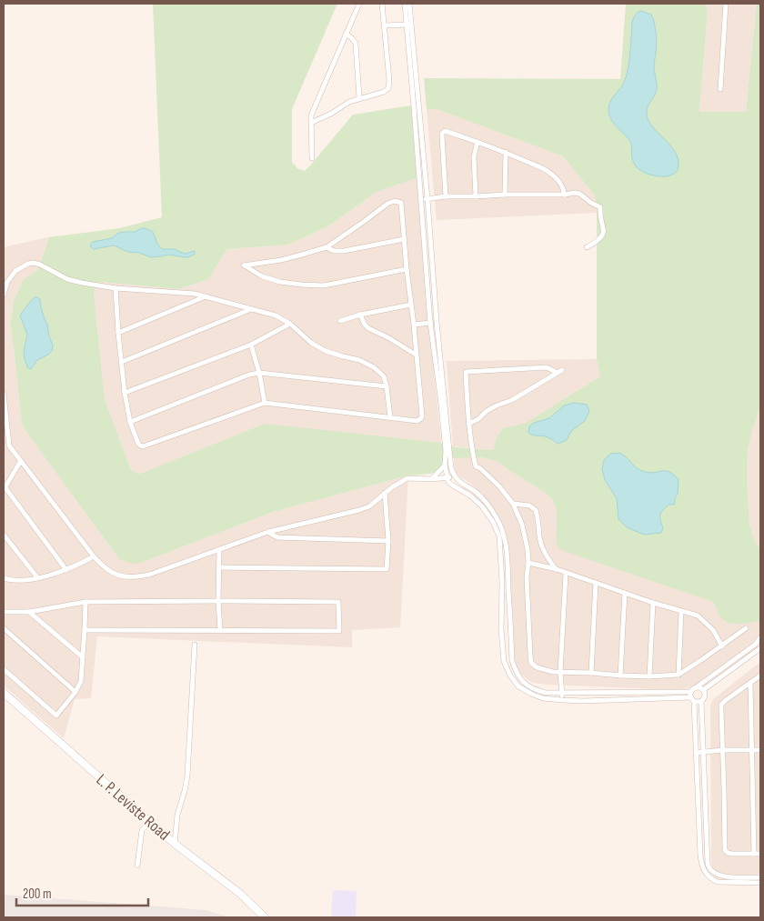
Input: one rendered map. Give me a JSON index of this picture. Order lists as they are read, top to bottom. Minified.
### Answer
{"streets":{"main road":["L. P. Leviste Road"]},"scale_bar":"200 m"}
